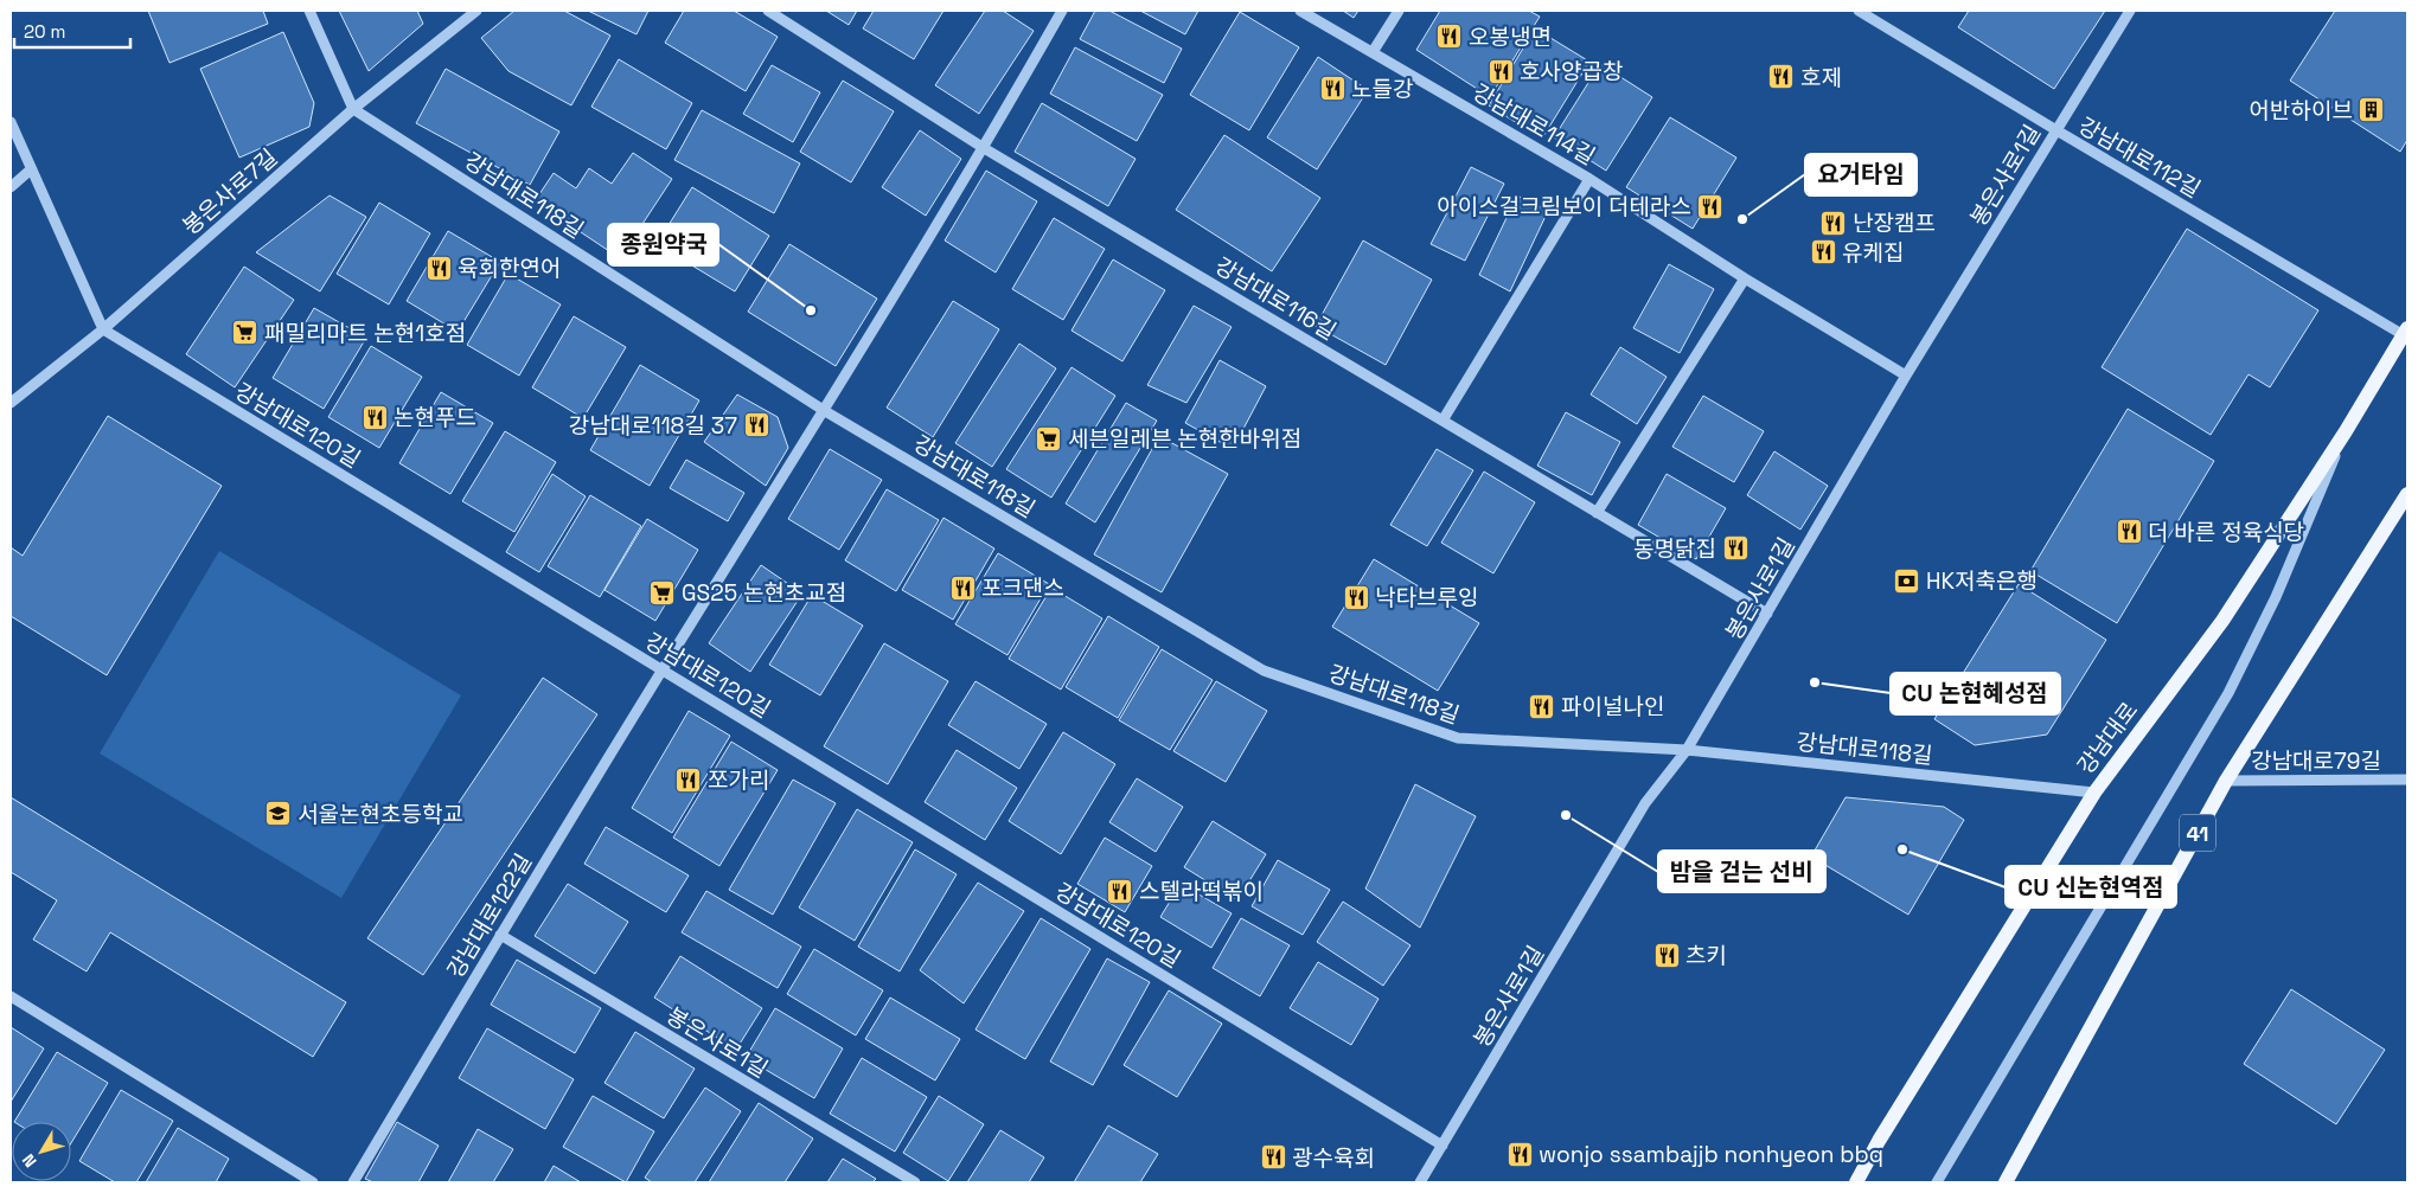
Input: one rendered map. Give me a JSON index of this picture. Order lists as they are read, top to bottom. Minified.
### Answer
{"streets":{"main road":["강남대로","41"],"street":["강남대로114길","강남대로112길","봉은사로1길","봉은사로7길","강남대로118길","강남대로116길","강남대로120길","강남대로79길","강남대로122길"]},"crossings":[["강남대로114길","봉은사로1길"],["강남대로112길","봉은사로1길"],["강남대로112길","강남대로"],["봉은사로1길","강남대로118길"],["봉은사로1길","강남대로116길"],["봉은사로1길","강남대로120길"],["봉은사로1길","강남대로122길"],["봉은사로7길","강남대로118길"],["봉은사로7길","강남대로120길"],["강남대로118길","강남대로"],["강남대로120길","강남대로122길"],["강남대로79길","41"]],"places":{"restaurant":["오봉냉면","호사양곱창","호제","노들강","아이스걸크림보이 더테라스","난장캠프","유케집","육회한연어","논현푸드","강남대로118길 37","더 바른 정육식당","동명닭집","포크댄스","낙타브루잉","파이널나인","쪼가리","스텔라떡볶이","츠키","wonjo ssambajjb nonhyeon bbq","광수육회"],"building":["어반하이브"],"other":["요거타임","종원약국","CU 논현혜성점","밤을 걷는 선비","CU 신논현역점"],"supermarket":["패밀리마트 논현1호점","세븐일레븐 논현한바위점","GS25 논현초교점"],"bank":["HK저축은행"],"school or university":["서울논현초등학교"]},"scale_bar":"20 m","north":"bottom left"}
